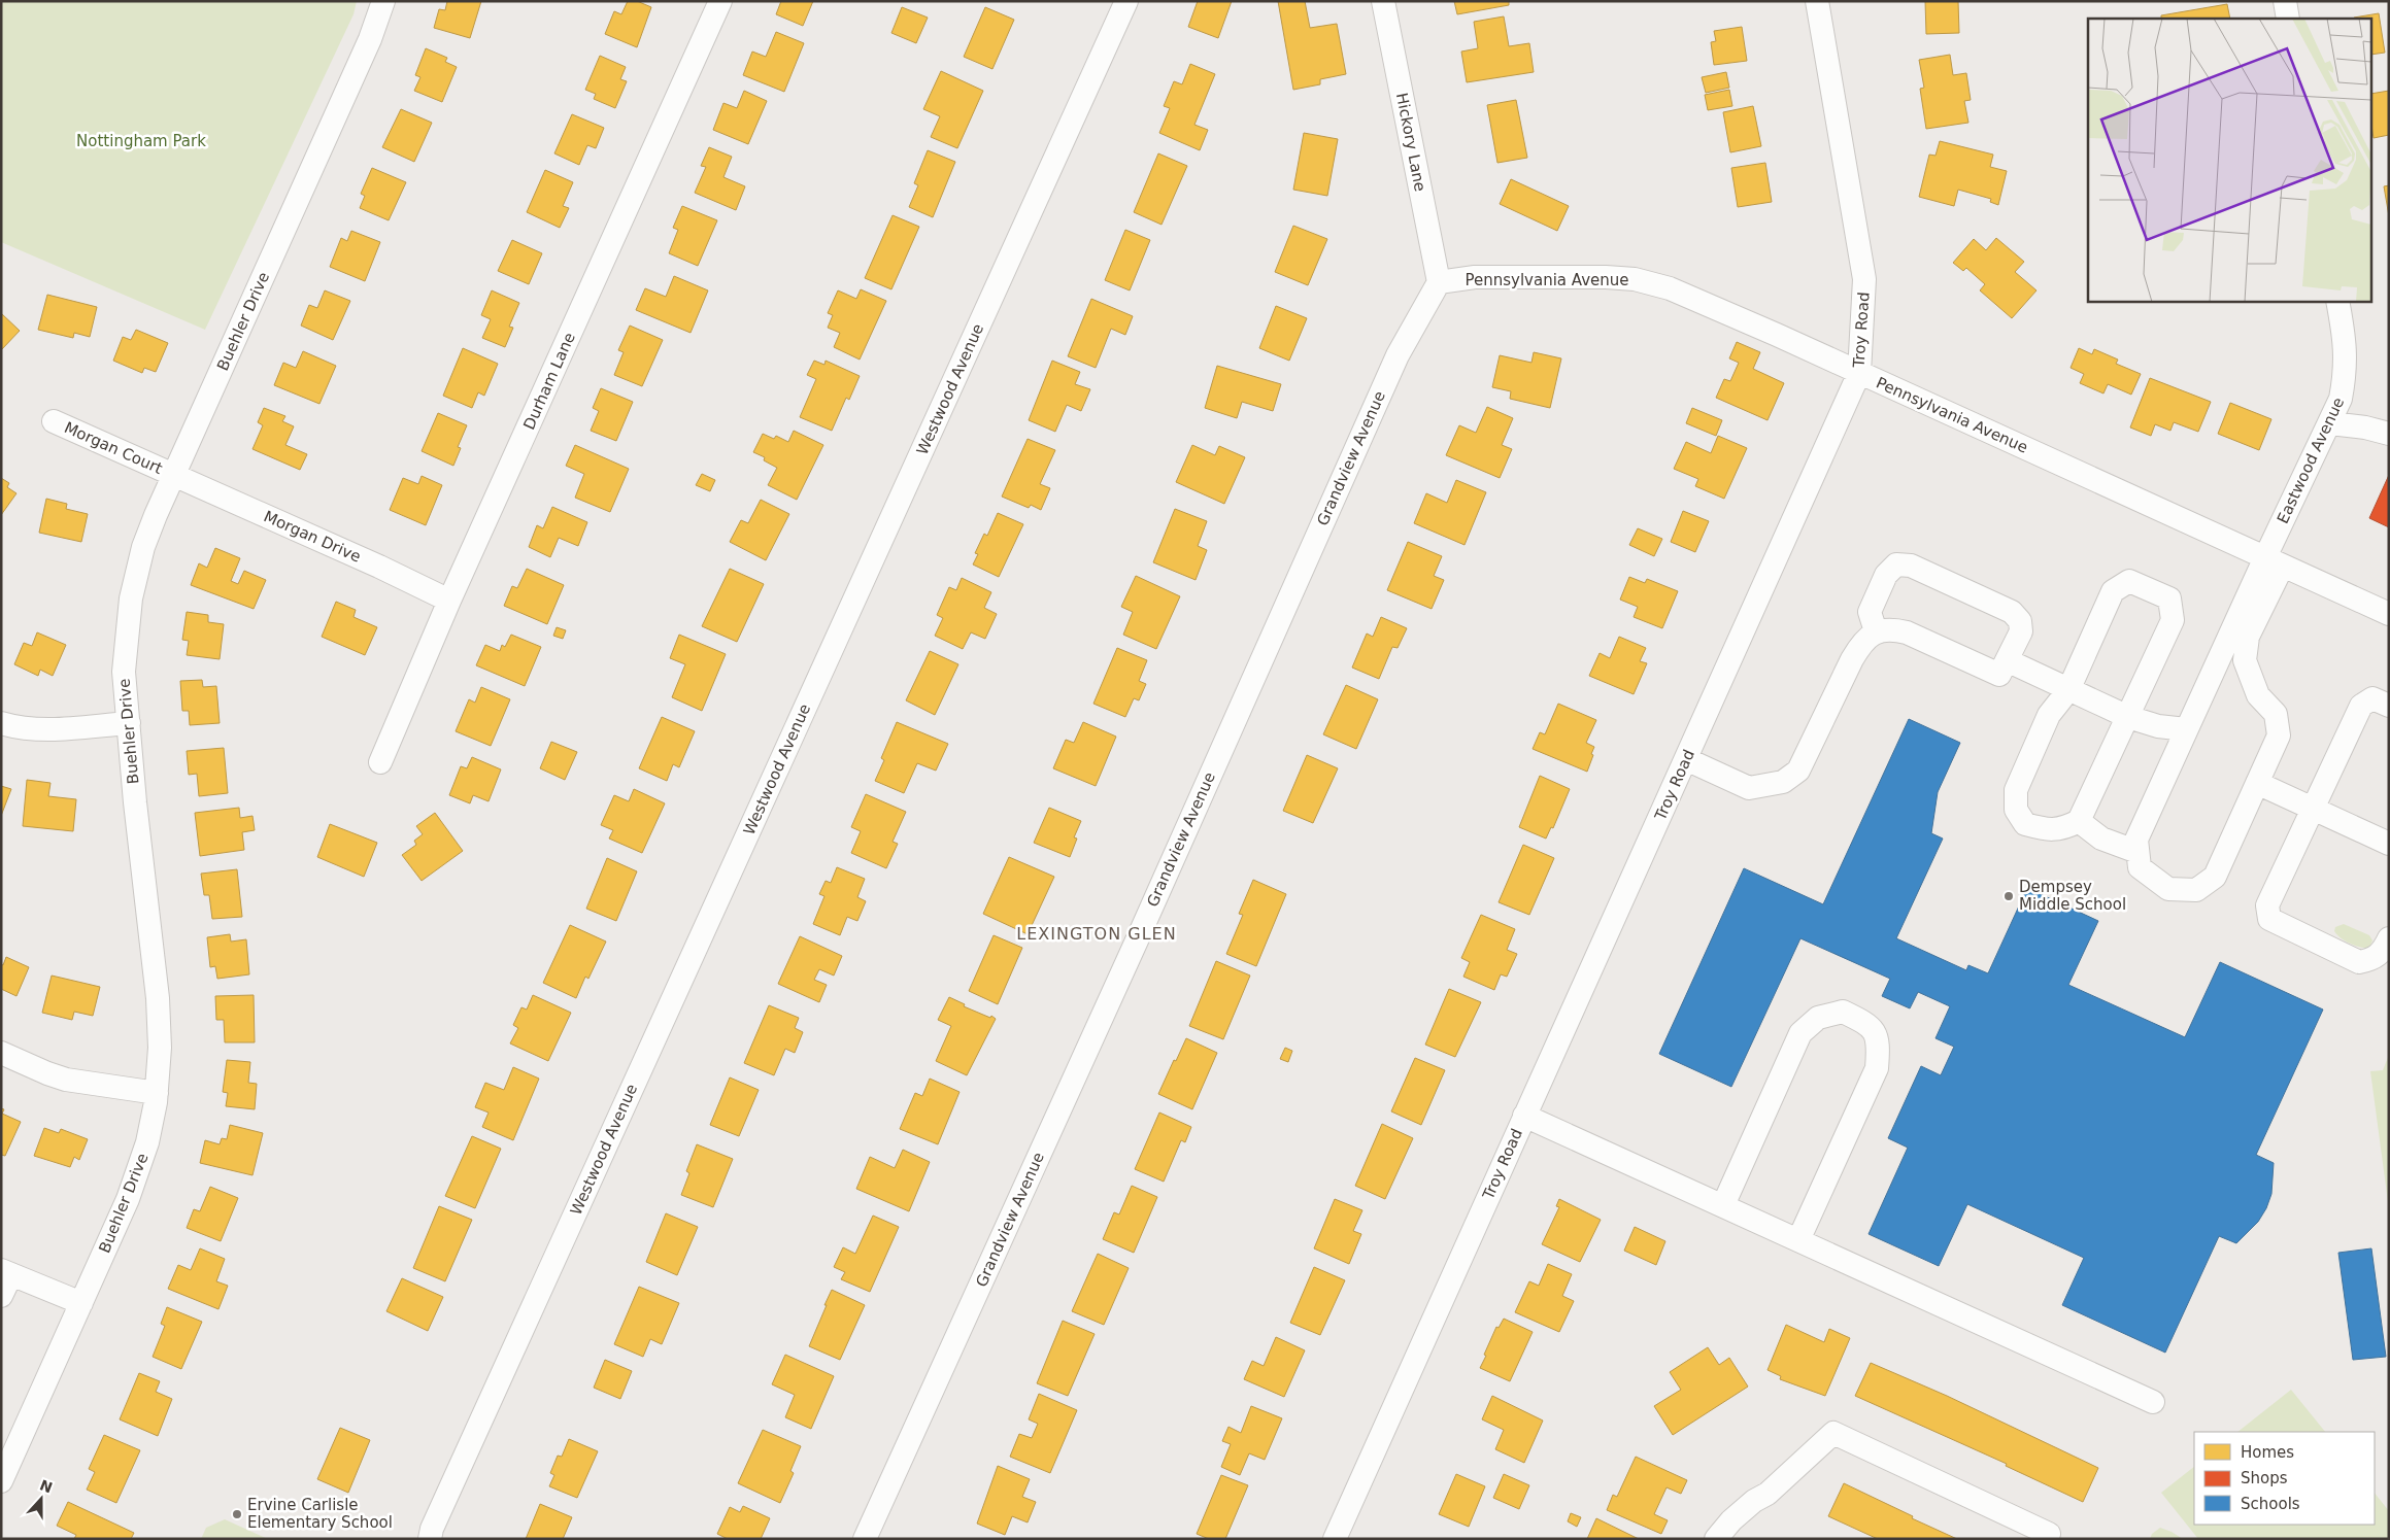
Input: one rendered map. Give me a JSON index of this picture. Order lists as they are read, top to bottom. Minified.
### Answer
{"streets":{"street":["Hickory Lane","Pennsylvania Avenue","Buehler Drive","Troy Road","Durham Lane","Westwood Avenue","Morgan Court","Grandview Avenue","Eastwood Avenue","Morgan Drive"]},"crossings":[["Hickory Lane","Pennsylvania Avenue"],["Hickory Lane","Grandview Avenue"],["Pennsylvania Avenue","Troy Road"],["Pennsylvania Avenue","Grandview Avenue"],["Pennsylvania Avenue","Eastwood Avenue"],["Buehler Drive","Morgan Court"],["Buehler Drive","Morgan Drive"],["Durham Lane","Morgan Drive"],["Morgan Court","Morgan Drive"]],"districts":["LEXINGTON GLEN"],"parks":["Nottingham Park"],"places":["Dempsey Middle School","Ervine Carlisle Elementary School"],"legend":["Homes","Shops","Schools"],"north":"top"}
